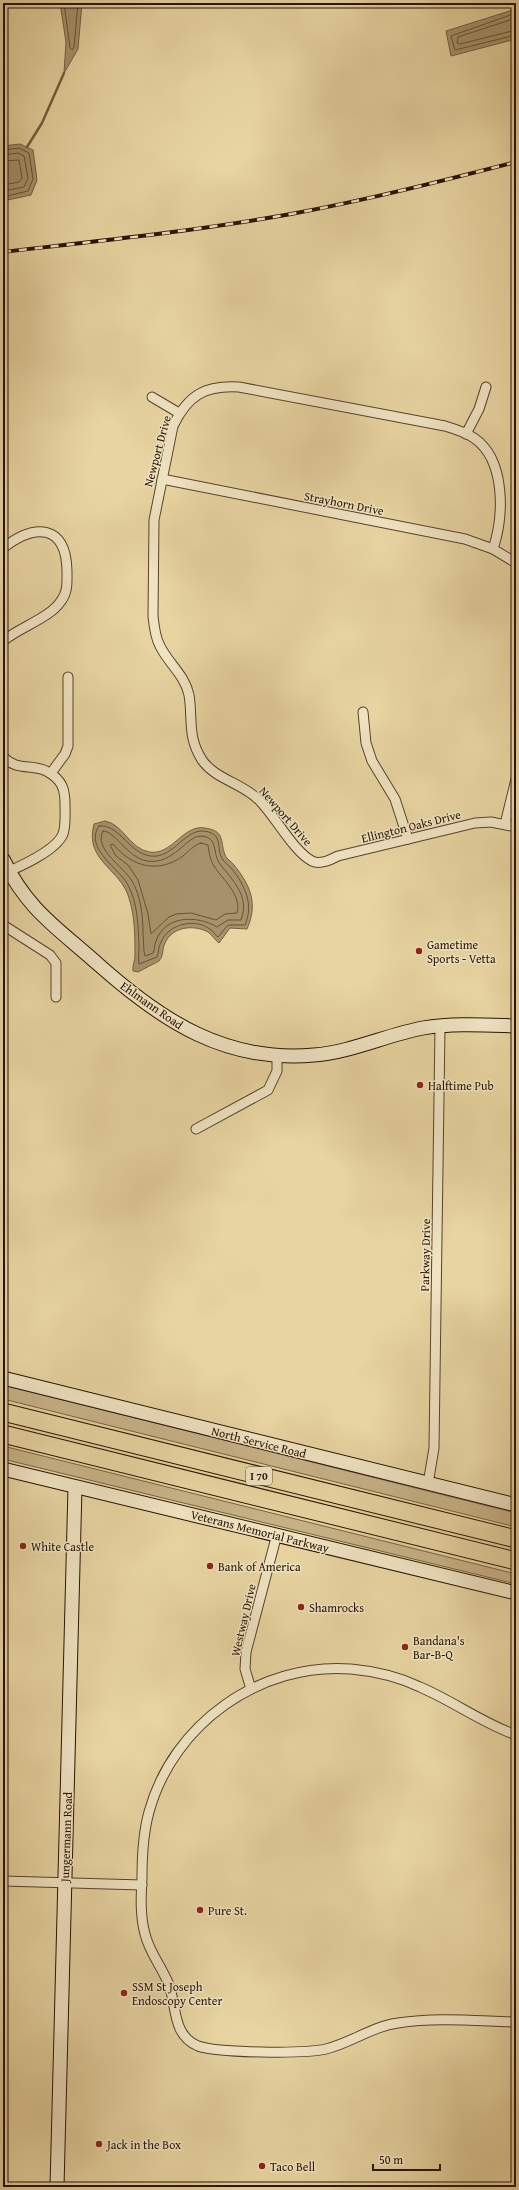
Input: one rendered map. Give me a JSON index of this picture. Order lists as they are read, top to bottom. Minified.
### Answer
{"streets":{"highway":["I 70"],"street":["Newport Drive","Strayhorn Drive","Ellington Oaks Drive","Ehlmann Road","Parkway Drive","North Service Road","Veterans Memorial Parkway","Westway Drive","Jungermann Road"]},"crossings":[["Newport Drive","Strayhorn Drive"],["Newport Drive","Ellington Oaks Drive"],["Ehlmann Road","Parkway Drive"],["Parkway Drive","North Service Road"],["Veterans Memorial Parkway","Westway Drive"],["Veterans Memorial Parkway","Jungermann Road"]],"places":["Gametime Sports - Vetta","Halftime Pub","White Castle","Bank of America","Shamrocks","Bandana's Bar-B-Q","Pure St.","SSM St Joseph Endoscopy Center","Jack in the Box","Taco Bell"],"scale_bar":"50 m"}
